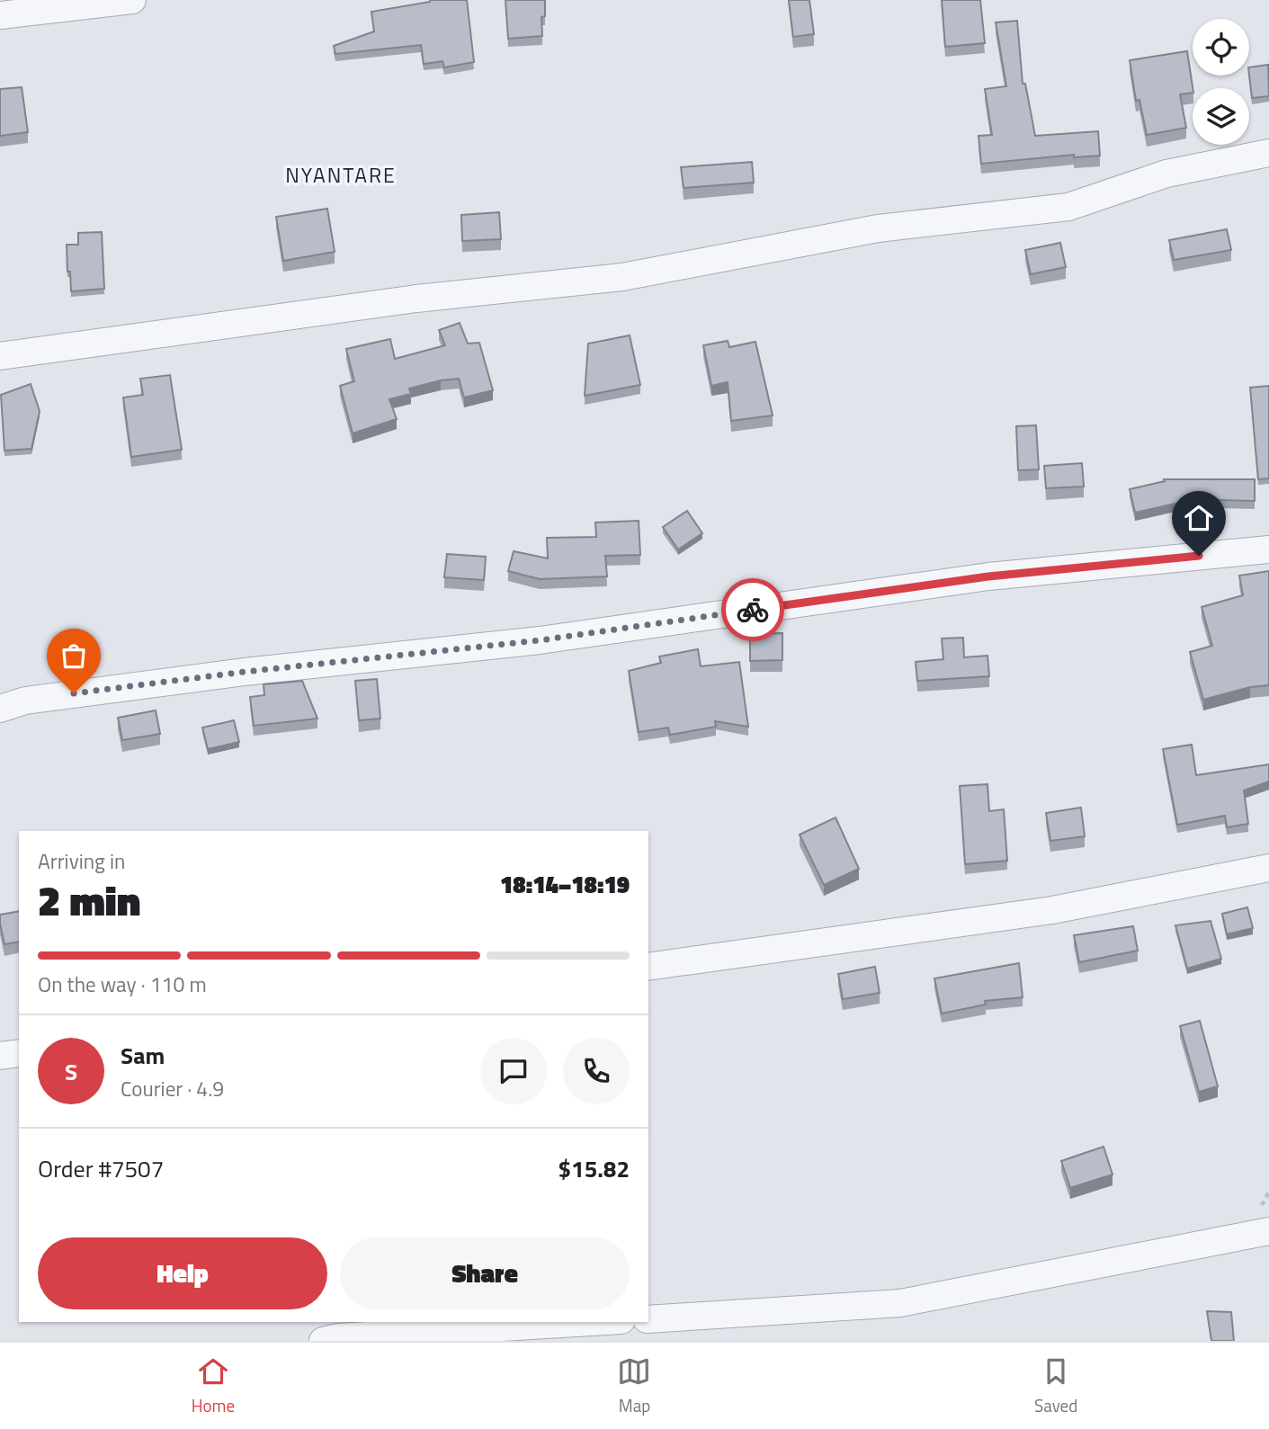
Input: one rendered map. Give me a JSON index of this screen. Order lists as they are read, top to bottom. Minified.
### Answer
{"districts":["NYANTARE"],"page":{"heading":["2 min","Arriving in","18:14–18:19"],"panel":["Sam","Courier · 4.9","Order #7507","$15.82"],"bar":"On the way · 110 m","round":"S","buttons":["Help","Share"],"tabs":["Home","Map","Saved"]}}
